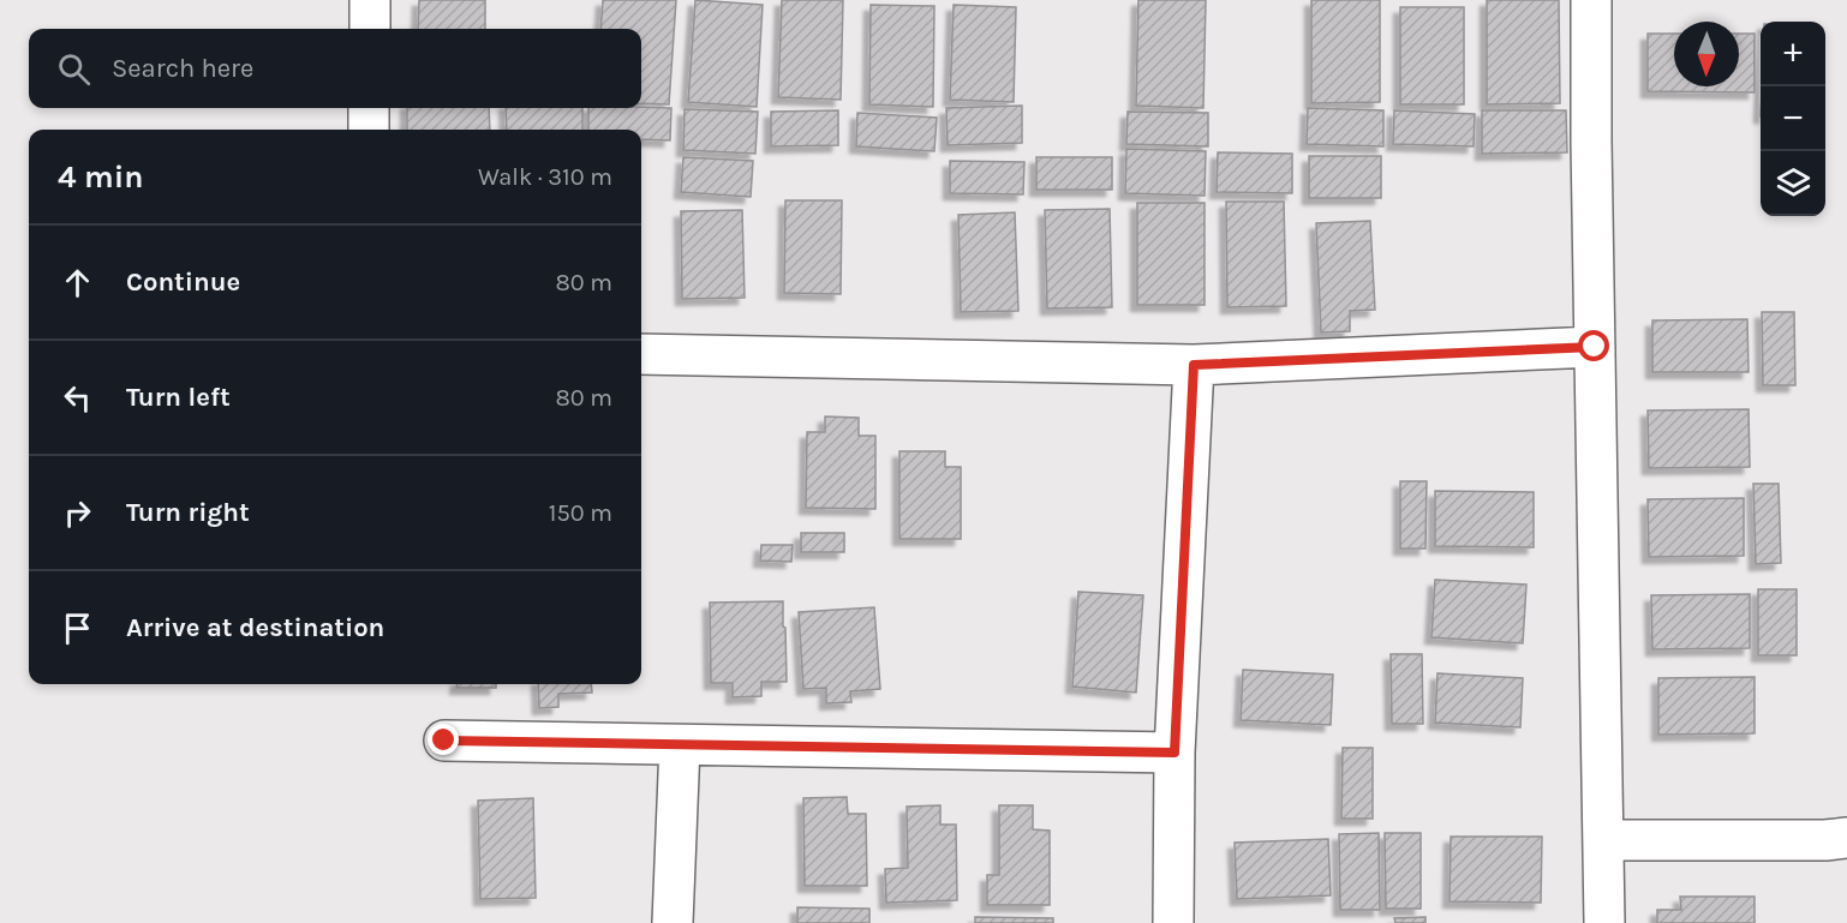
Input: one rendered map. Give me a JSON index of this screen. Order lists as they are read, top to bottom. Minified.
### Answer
{"north":"bottom","page":{"map_buttons":["+","−"],"search":"Search here","heading":["4 min","Walk · 310 m"],"list":[["Continue","80 m"],["Turn left","80 m"],["Turn right","150 m"],"Arrive at destination"]}}
